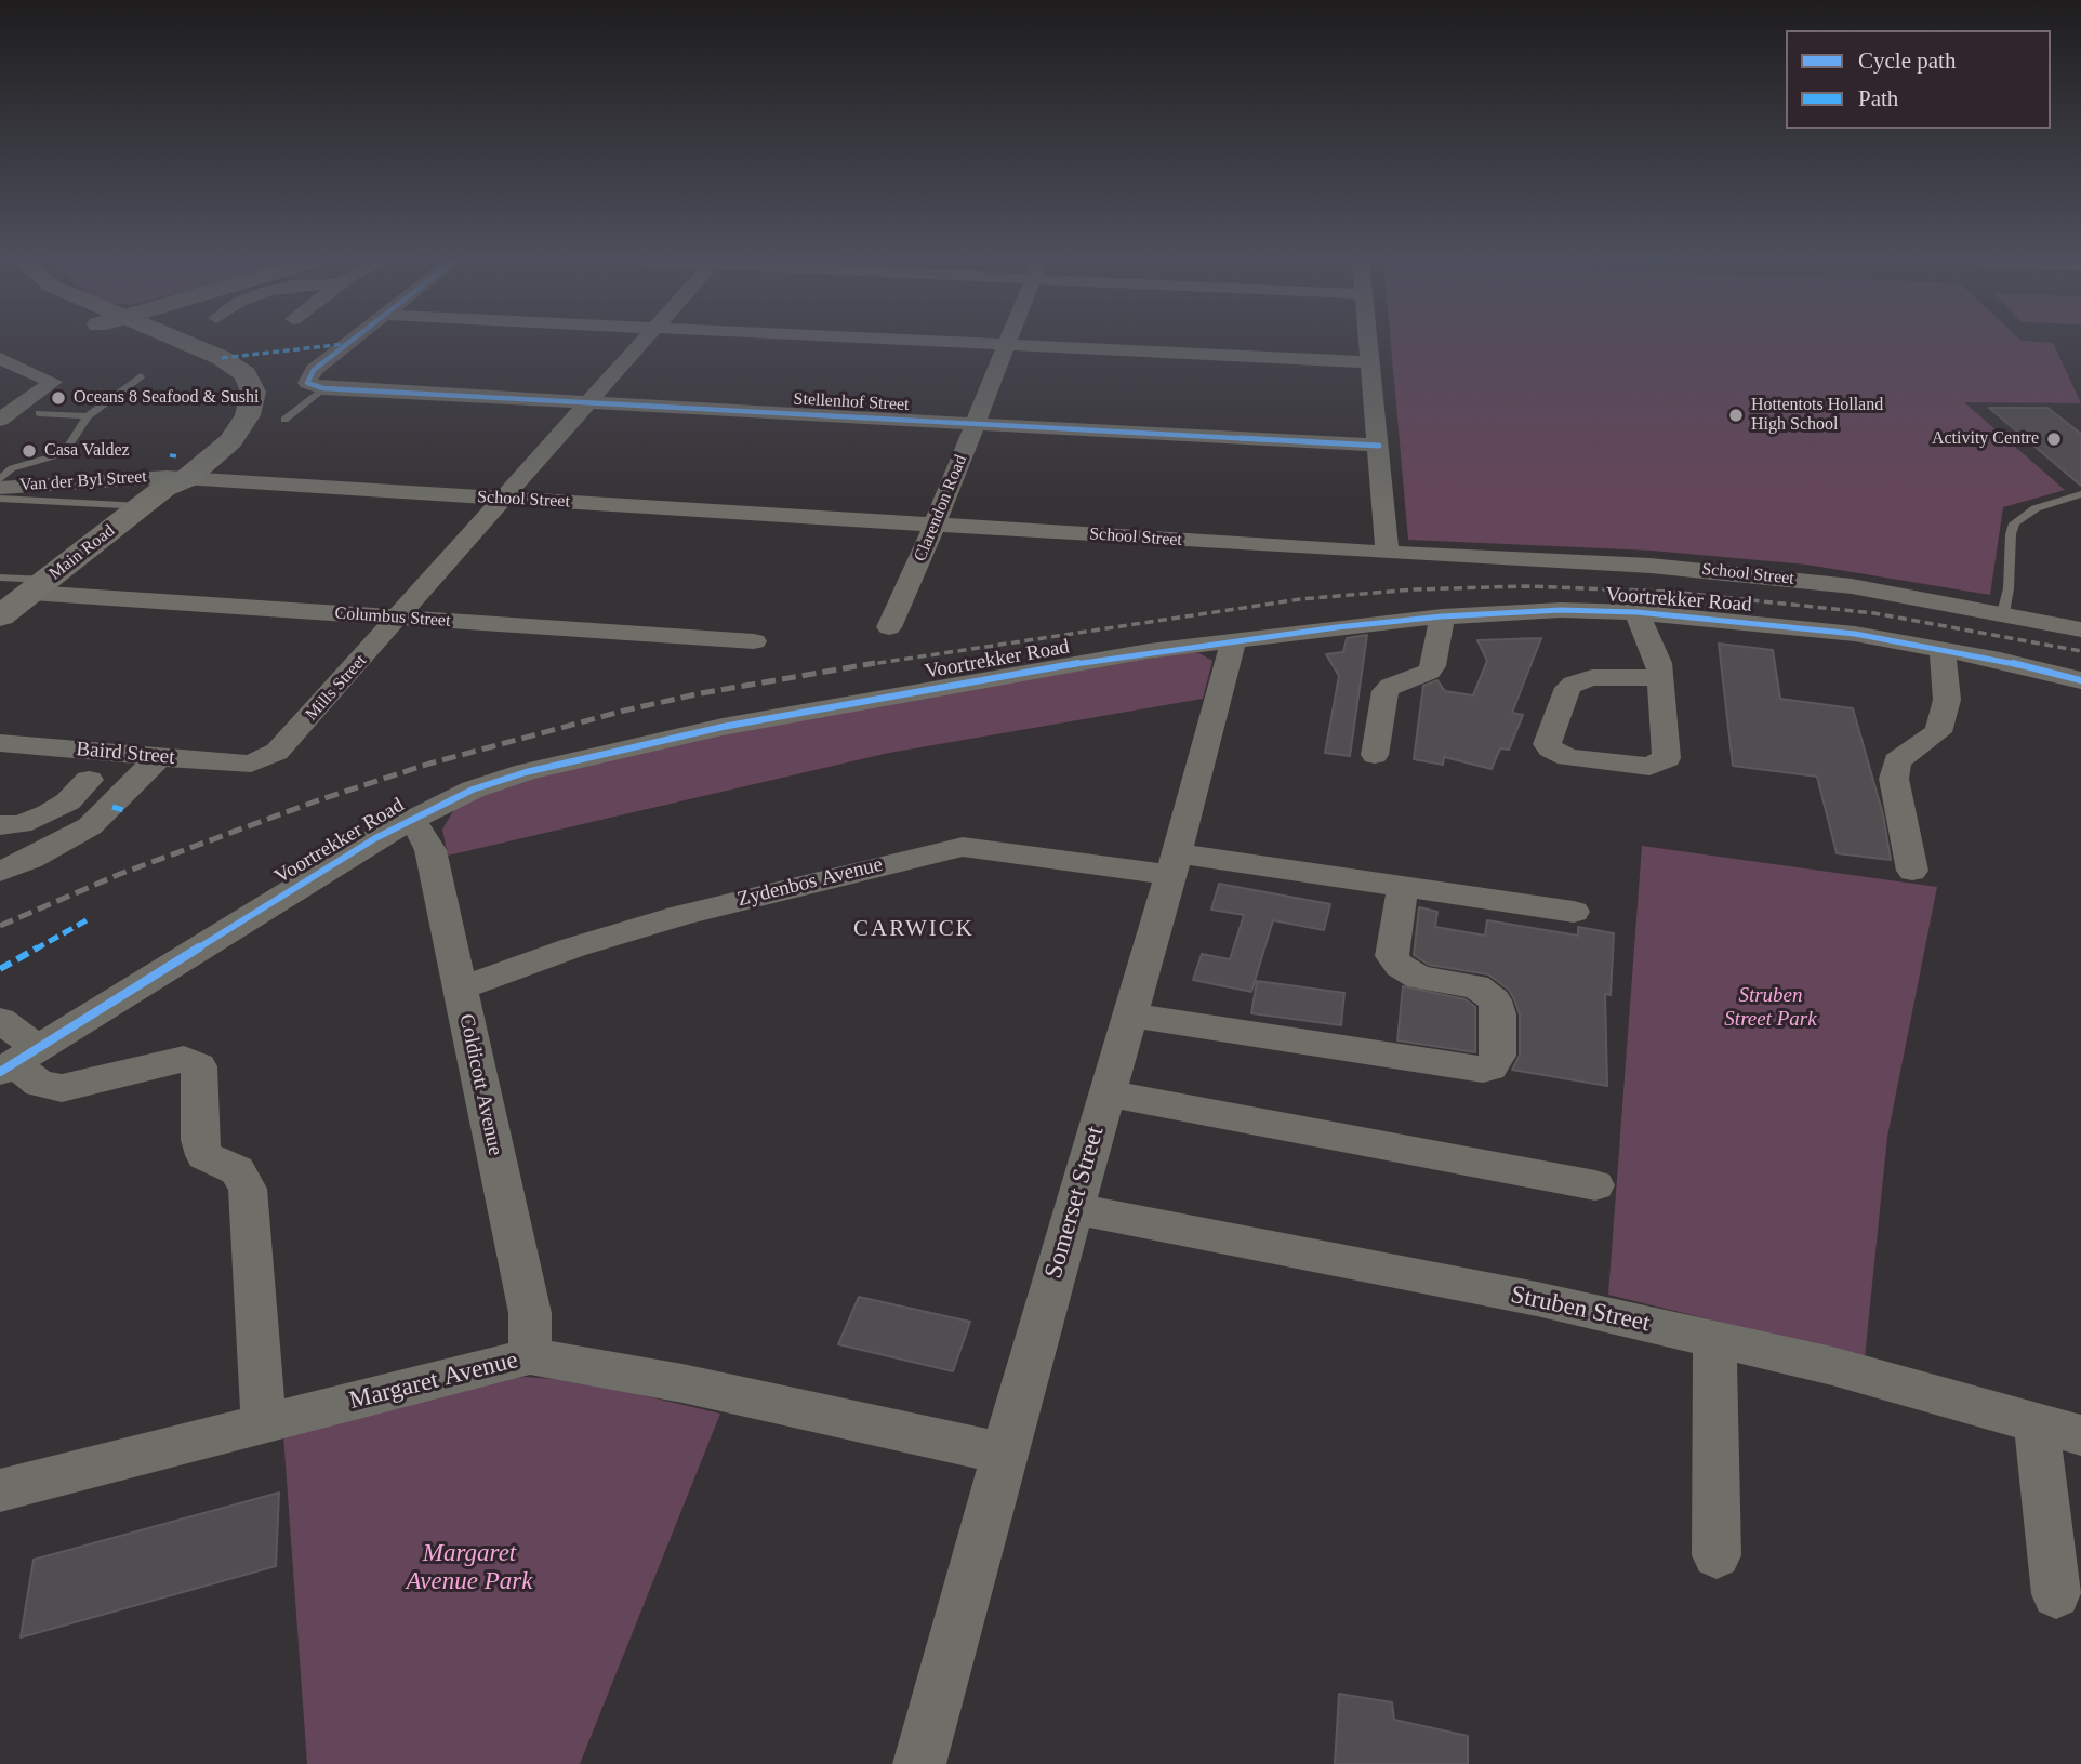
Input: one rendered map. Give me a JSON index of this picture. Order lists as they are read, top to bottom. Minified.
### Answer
{"streets":{"main road":["Main Road"],"street":["Stellenhof Street","Van der Byl Street","School Street","Clarendon Road","Voortrekker Road","Columbus Street","Mills Street","Baird Street","Zydenbos Avenue","Coldicott Avenue","Somerset Street","Struben Street","Margaret Avenue"]},"crossings":[["Stellenhof Street","Clarendon Road"],["Stellenhof Street","Mills Street"],["Van der Byl Street","School Street"],["Van der Byl Street","Main Road"],["School Street","Clarendon Road"],["School Street","Main Road"],["School Street","Mills Street"],["Main Road","Columbus Street"],["Voortrekker Road","Coldicott Avenue"],["Voortrekker Road","Somerset Street"],["Columbus Street","Mills Street"],["Mills Street","Baird Street"],["Zydenbos Avenue","Coldicott Avenue"],["Zydenbos Avenue","Somerset Street"],["Coldicott Avenue","Margaret Avenue"],["Somerset Street","Struben Street"],["Somerset Street","Margaret Avenue"]],"districts":["CARWICK"],"parks":["Struben Street Park","Margaret Avenue Park"],"places":["Oceans 8 Seafood & Sushi","Hottentots Holland High School","Activity Centre","Casa Valdez"],"legend":["Cycle path","Path"]}
